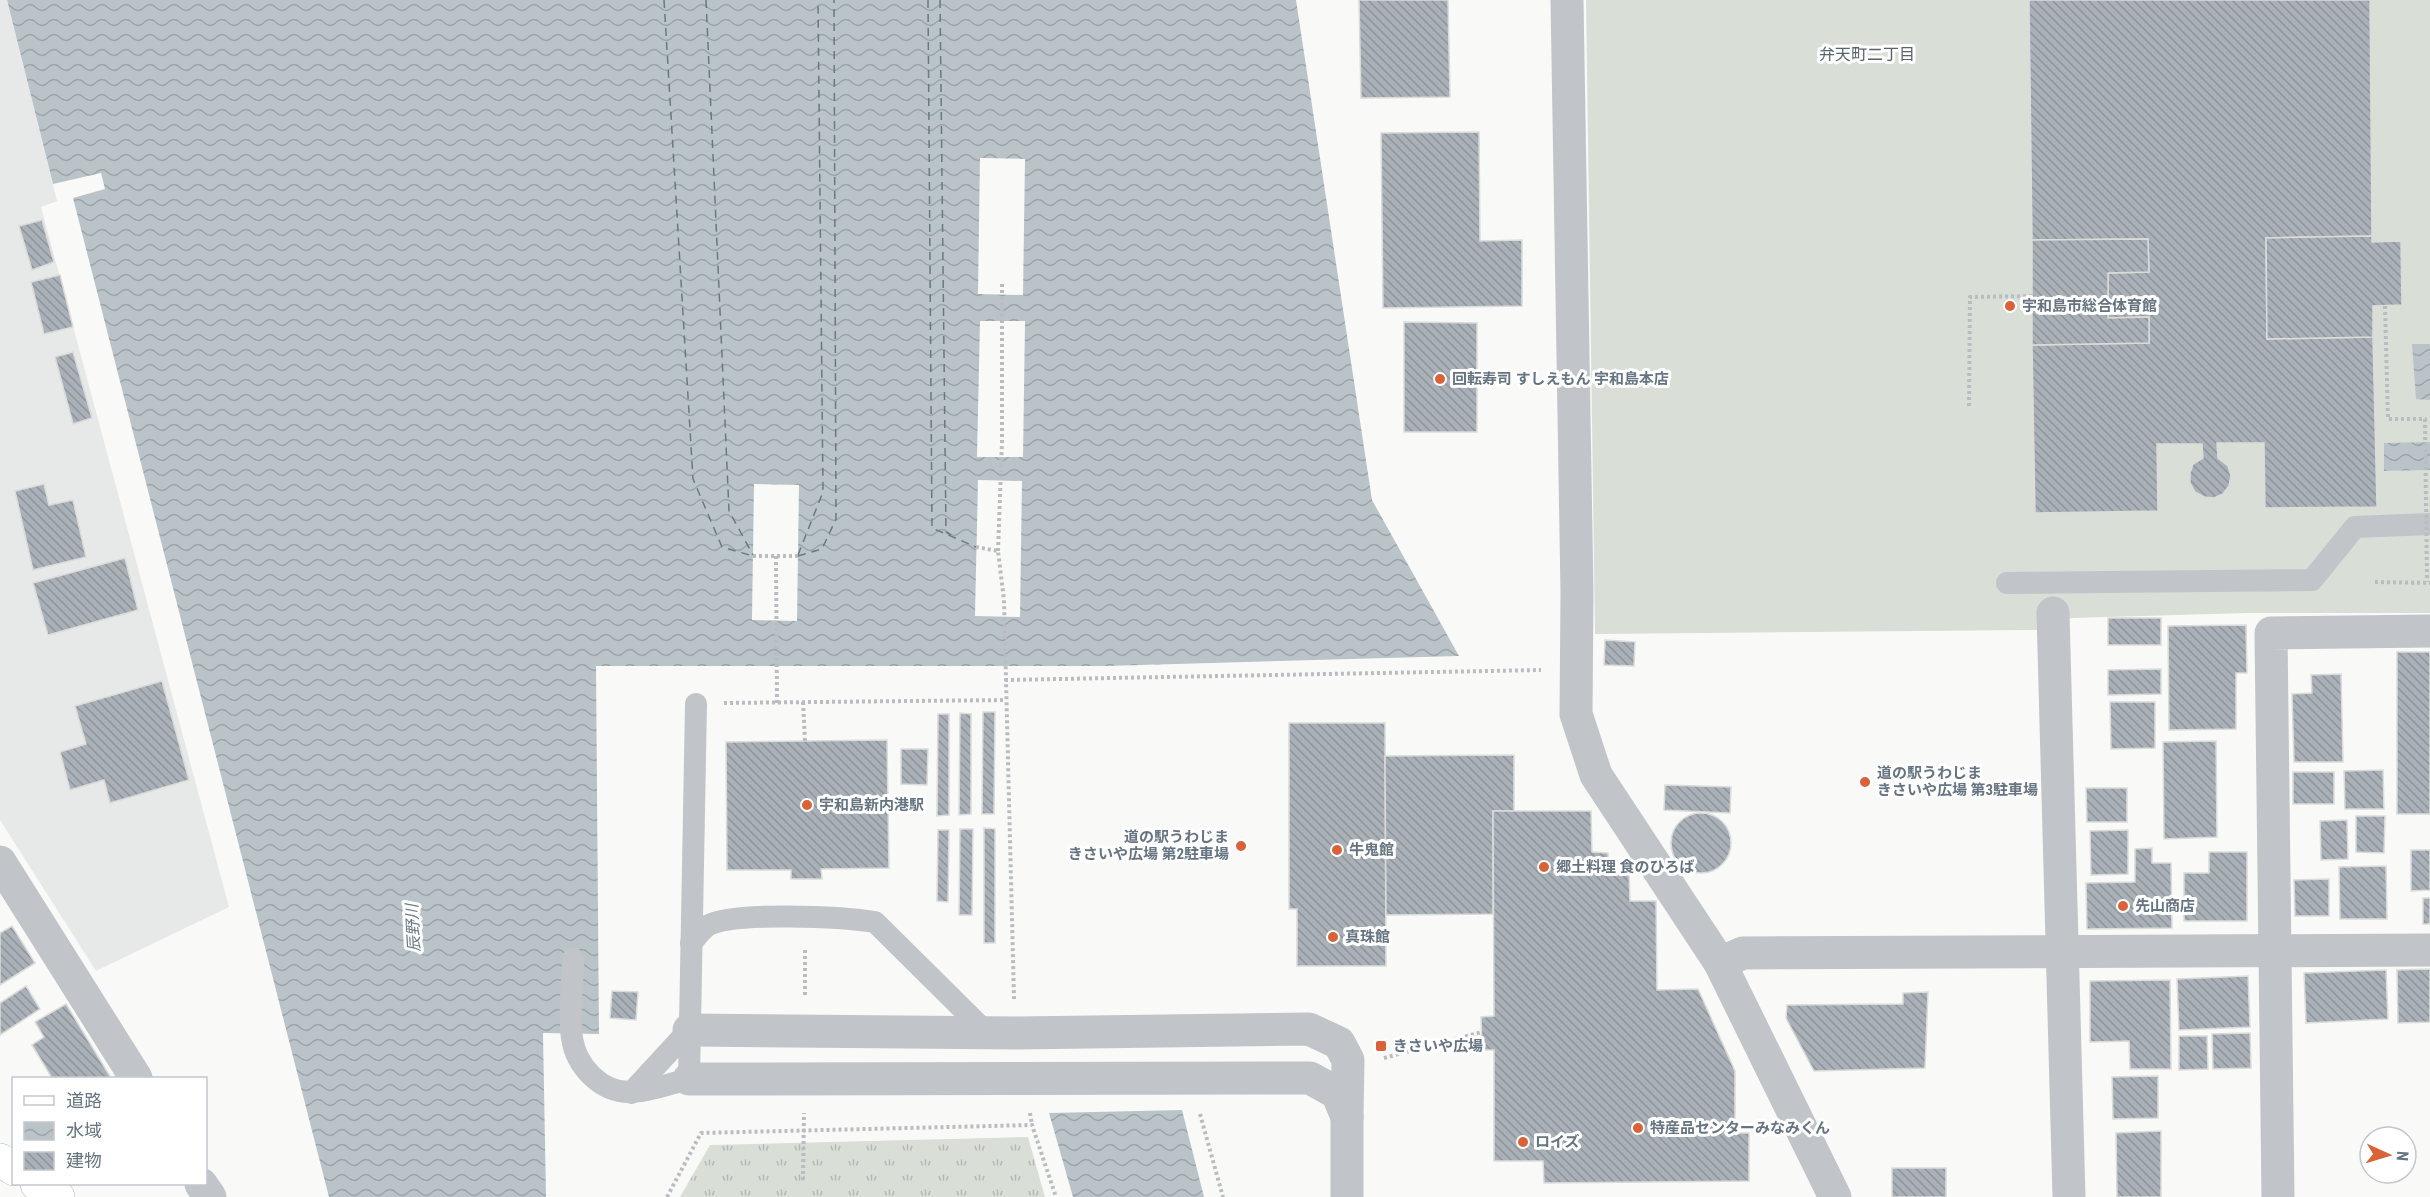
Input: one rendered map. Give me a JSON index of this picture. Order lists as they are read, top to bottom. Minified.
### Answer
{"districts":["弁天町二丁目"],"water":["辰野川"],"places":{"other":["宇和島市総合体育館","回転寿司 すしえもん 宇和島本店","道の駅うわじま きさいや広場 第3駐車場","宇和島新内港駅","道の駅うわじま きさいや広場 第2駐車場","牛鬼館","郷土料理 食のひろば","先山商店","真珠館","特産品センターみなみくん","ロイズ"],"transit":["きさいや広場"]},"legend":["道路","水域","建物"],"north":"right"}
